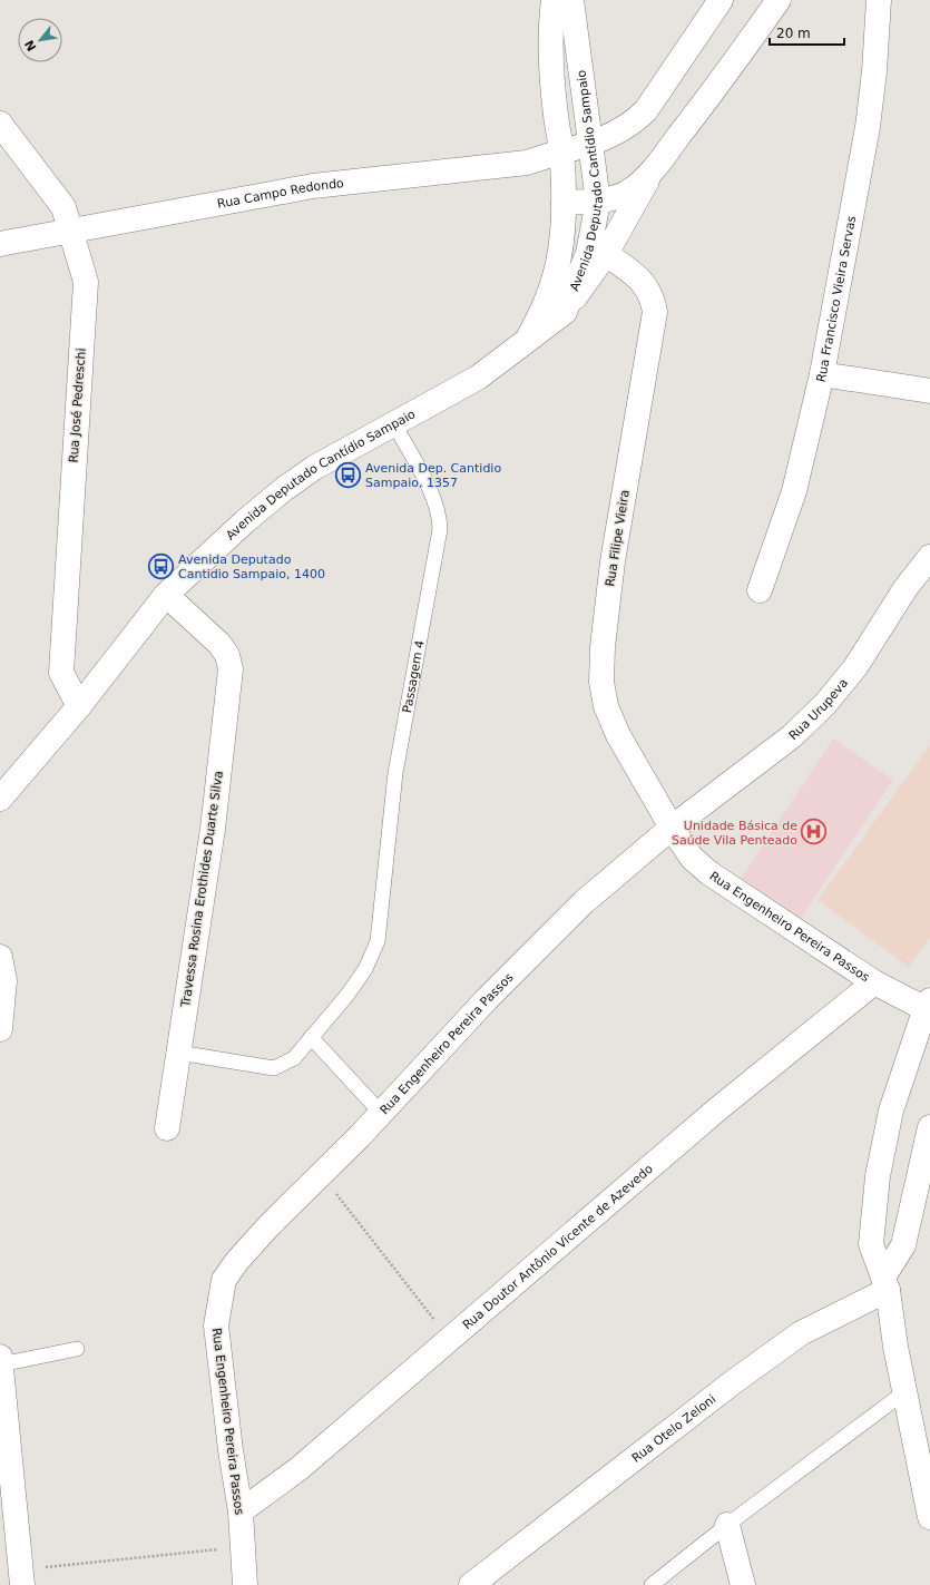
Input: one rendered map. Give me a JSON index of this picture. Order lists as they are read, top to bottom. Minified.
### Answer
{"streets":{"street":["Avenida Deputado Cantídio Sampaio","Rua Campo Redondo","Rua Francisco Vieira Servas","Rua José Pedreschi","Rua Filipe Vieira","Rua Urupeva","Travessa Rosina Erothides Duarte Silva","Rua Engenheiro Pereira Passos","Rua Doutor Antônio Vicente de Azevedo","Rua Otelo Zeloni"],"lane":["Passagem 4"]},"crossings":[["Avenida Deputado Cantídio Sampaio","Rua Campo Redondo"],["Avenida Deputado Cantídio Sampaio","Rua José Pedreschi"],["Avenida Deputado Cantídio Sampaio","Passagem 4"],["Avenida Deputado Cantídio Sampaio","Travessa Rosina Erothides Duarte Silva"],["Rua Campo Redondo","Rua José Pedreschi"],["Rua Filipe Vieira","Rua Urupeva"],["Rua Filipe Vieira","Rua Engenheiro Pereira Passos"],["Passagem 4","Travessa Rosina Erothides Duarte Silva"],["Rua Urupeva","Rua Engenheiro Pereira Passos"],["Rua Engenheiro Pereira Passos","Rua Doutor Antônio Vicente de Azevedo"]],"places":{"bus stop":["Avenida Dep. Cantidio Sampaio, 1357","Avenida Deputado Cantidio Sampaio, 1400"],"hospital":["Unidade Básica de Saúde Vila Penteado"]},"scale_bar":"20 m","north":"bottom left"}
